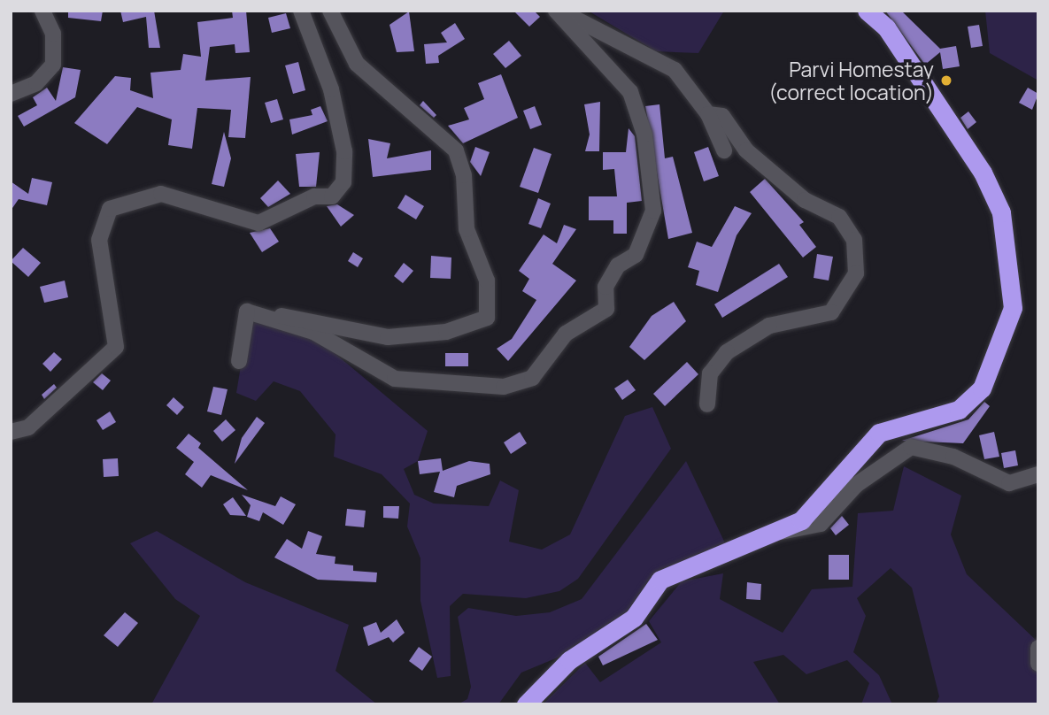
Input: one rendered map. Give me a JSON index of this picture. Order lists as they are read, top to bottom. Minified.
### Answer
{"places":["Parvi Homestay (correct location)"]}
